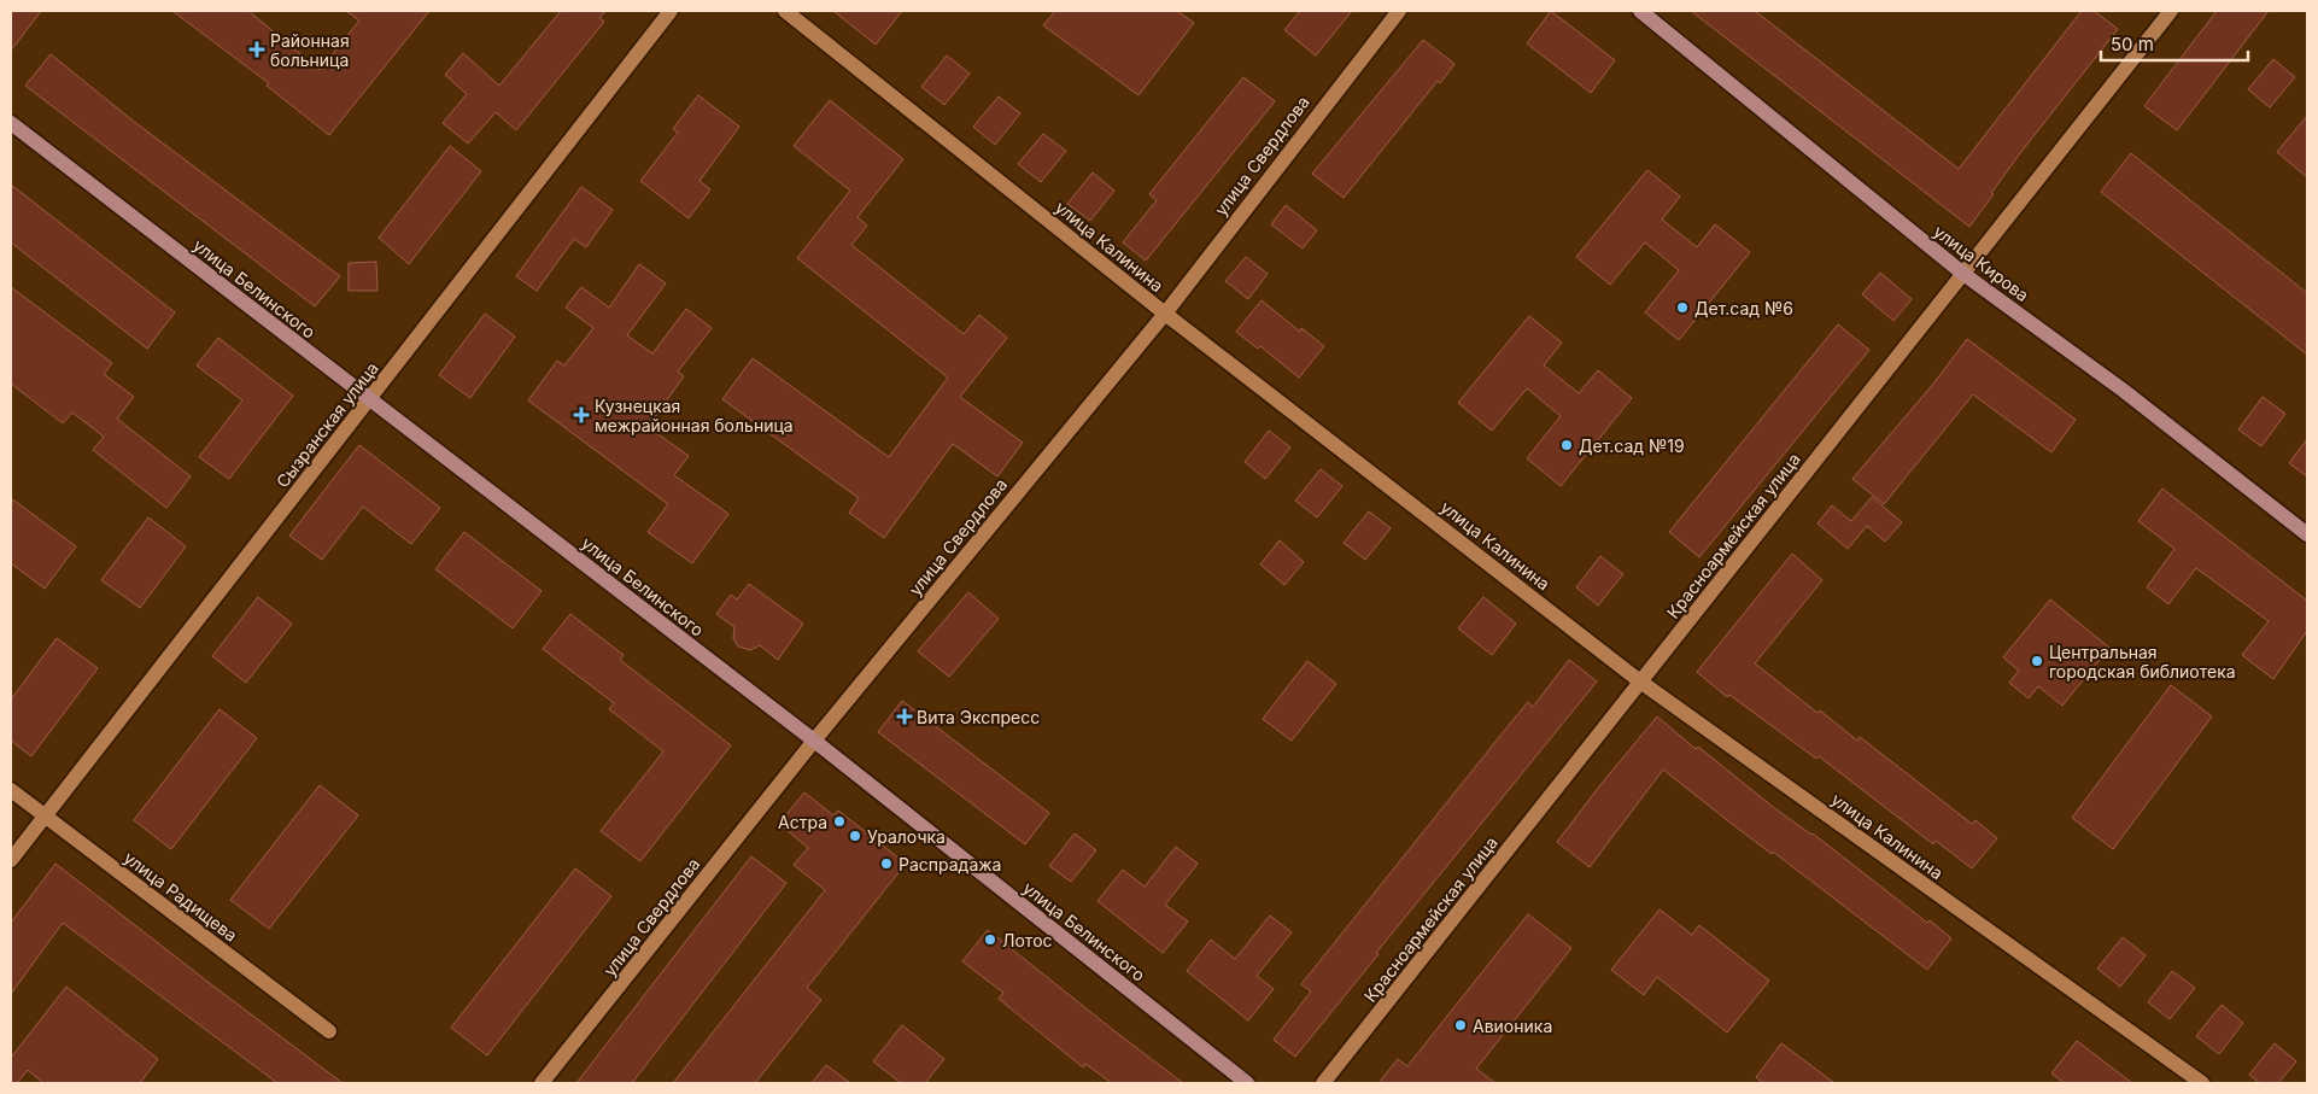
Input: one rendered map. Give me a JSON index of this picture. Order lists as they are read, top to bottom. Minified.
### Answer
{"streets":{"street":["улица Свердлова","улица Калинина","улица Кирова","улица Белинского","Сызранская улица","Красноармейская улица","улица Радищева"]},"crossings":[["улица Свердлова","улица Калинина"],["улица Свердлова","улица Белинского"],["улица Калинина","Красноармейская улица"],["улица Кирова","Красноармейская улица"],["улица Белинского","Сызранская улица"],["Сызранская улица","улица Радищева"]],"places":{"health":["Районная больница","Кузнецкая межрайонная больница","Вита Экспресс"],"other":["Дет.сад №6","Дет.сад №19","Центральная городская библиотека","Астра","Уралочка","Распрадажа","Лотос","Авионика"]},"scale_bar":"50 m"}
